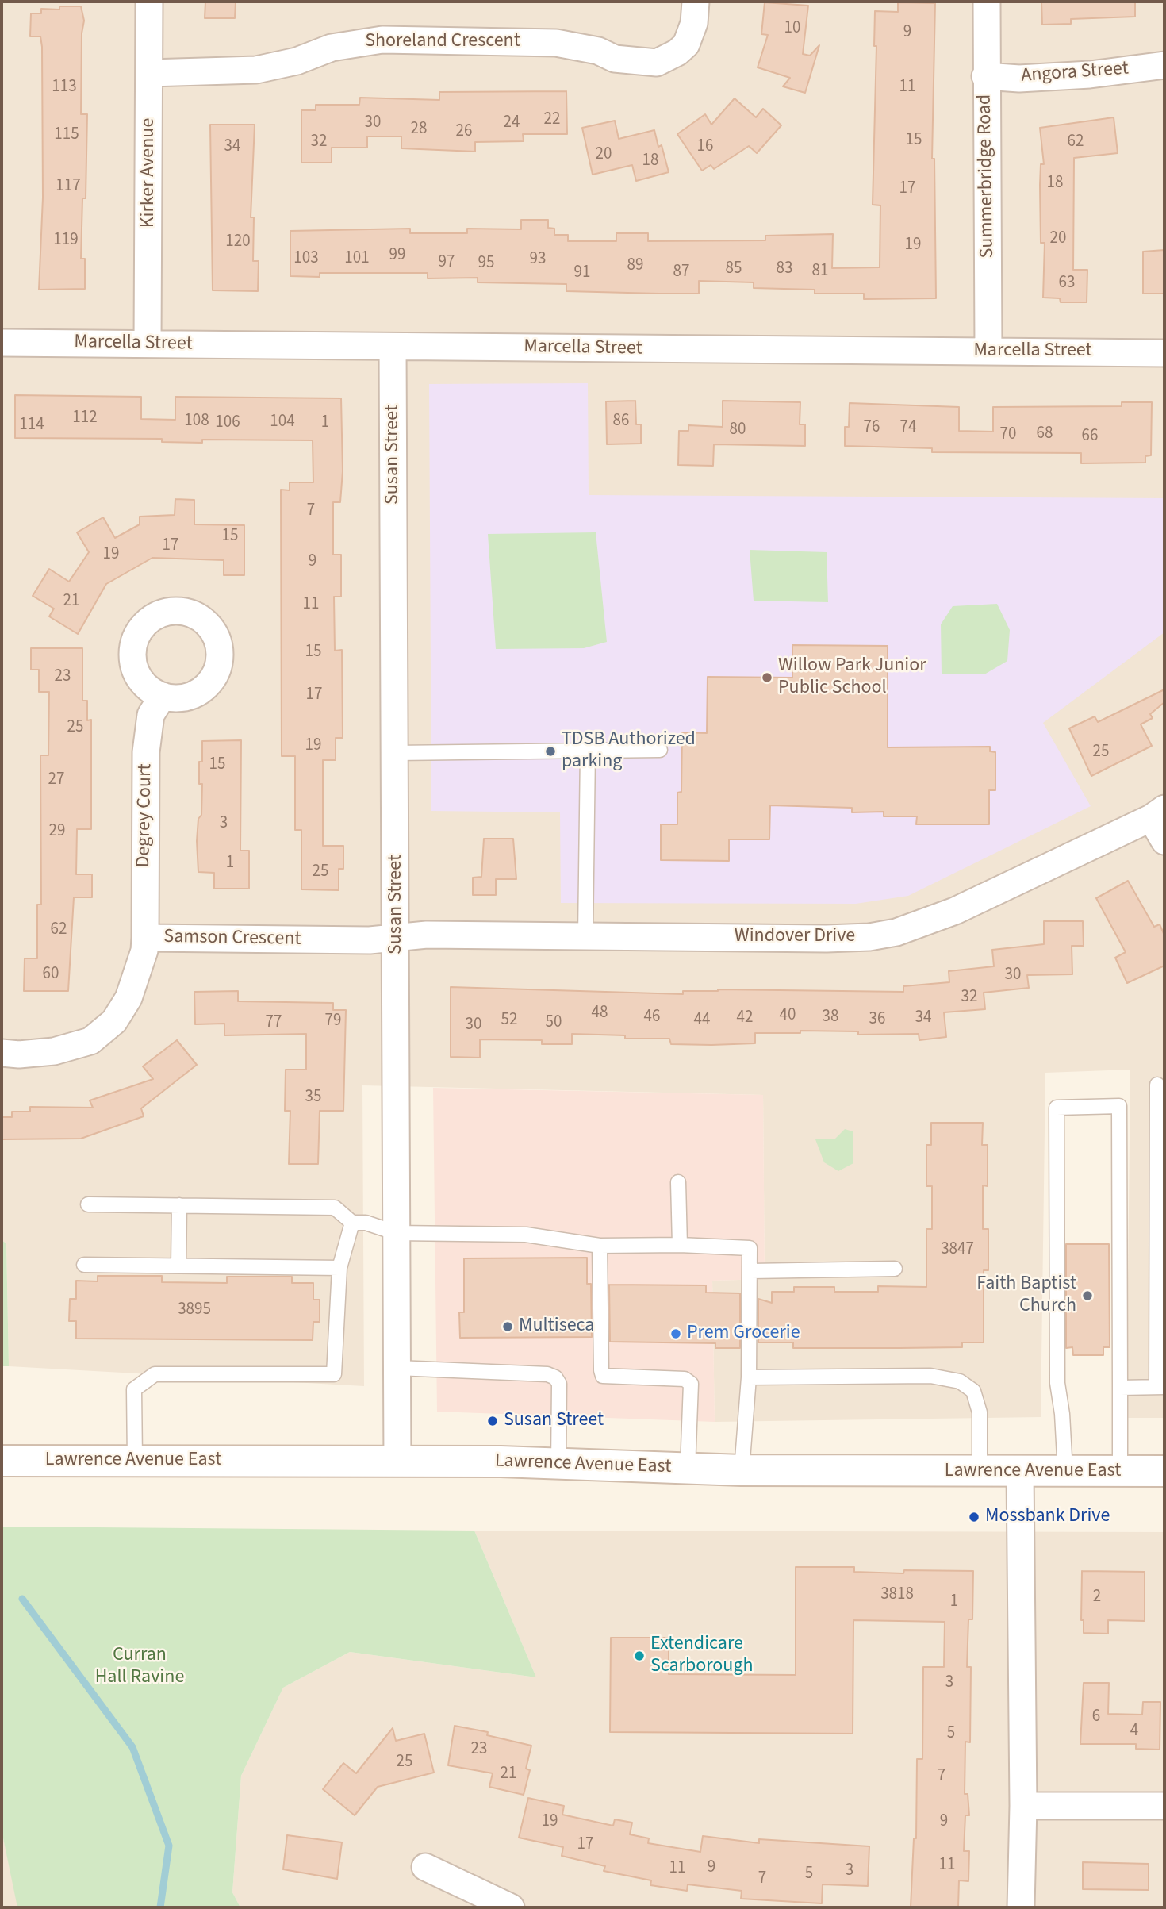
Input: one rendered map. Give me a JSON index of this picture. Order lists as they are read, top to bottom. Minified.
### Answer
{"streets":{"main road":["Lawrence Avenue East"],"street":["Shoreland Crescent","Angora Street","Kirker Avenue","Summerbridge Road","Marcella Street","Susan Street","Degrey Court","Windover Drive","Samson Crescent"]},"crossings":[["Shoreland Crescent","Kirker Avenue"],["Angora Street","Summerbridge Road"],["Kirker Avenue","Marcella Street"],["Summerbridge Road","Marcella Street"],["Marcella Street","Susan Street"],["Susan Street","Windover Drive"],["Susan Street","Samson Crescent"],["Susan Street","Lawrence Avenue East"],["Degrey Court","Samson Crescent"],["Windover Drive","Samson Crescent"]],"parks":["Curran Hall Ravine"],"places":["Willow Park Junior Public School","TDSB Authorized parking","Faith Baptist Church","Multiseca","Prem Grocerie","Susan Street","Mossbank Drive","Extendicare Scarborough"],"house_numbers":["10","9","113","11","22","30","24","28","26","115","15","32","62","34","16","20","18","18","117","17","20","119","120","19","99","103","101","93","97","95","89","85","83","81","87","91","63","112","108","86","104","106","1","114","76","74","80","68","70","66","7","15","17","19","9","21","11","15","23","17","25","19","25","15","27","3","29","1","25","62","60","30","32","48","40","46","38","42","34","36","52","44","79","77","50","30","35","3847","3895","3818","2","1","3","6","4","5","23","25","21","7","19","9","17","11","9","11","3","5","7"]}
